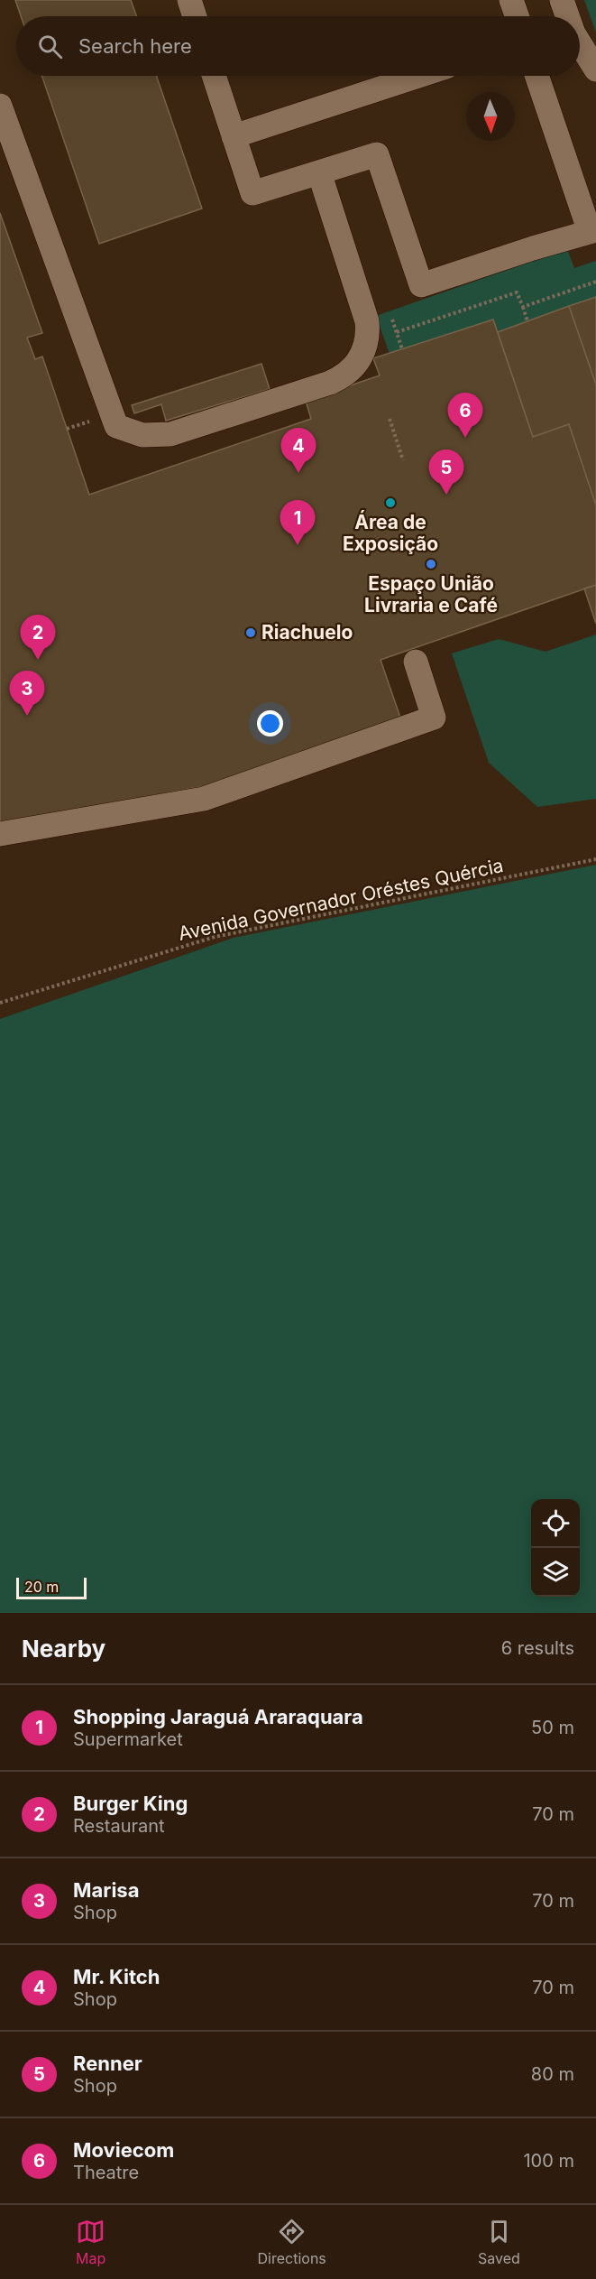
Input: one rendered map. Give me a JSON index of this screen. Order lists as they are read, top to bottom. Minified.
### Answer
{"streets":{"path":["Avenida Governador Oréstes Quércia"]},"places":["Área de Exposição","Espaço União Livraria e Café","Riachuelo"],"scale_bar":"20 m","north":"bottom","page":{"search":"Search here","pins":["6","4","5","1","2","3"],"scale":"20 m","heading":["Nearby","6 results"],"list":[{"mark":"1","name":"Shopping Jaraguá Araraquara","note":"Supermarket","value":"50 m"},{"mark":"2","name":"Burger King","note":"Restaurant","value":"70 m"},{"mark":"3","name":"Marisa","note":"Shop","value":"70 m"},{"mark":"4","name":"Mr. Kitch","note":"Shop","value":"70 m"},{"mark":"5","name":"Renner","note":"Shop","value":"80 m"},{"mark":"6","name":"Moviecom","note":"Theatre","value":"100 m"}],"nav":["Map","Directions","Saved"]}}
